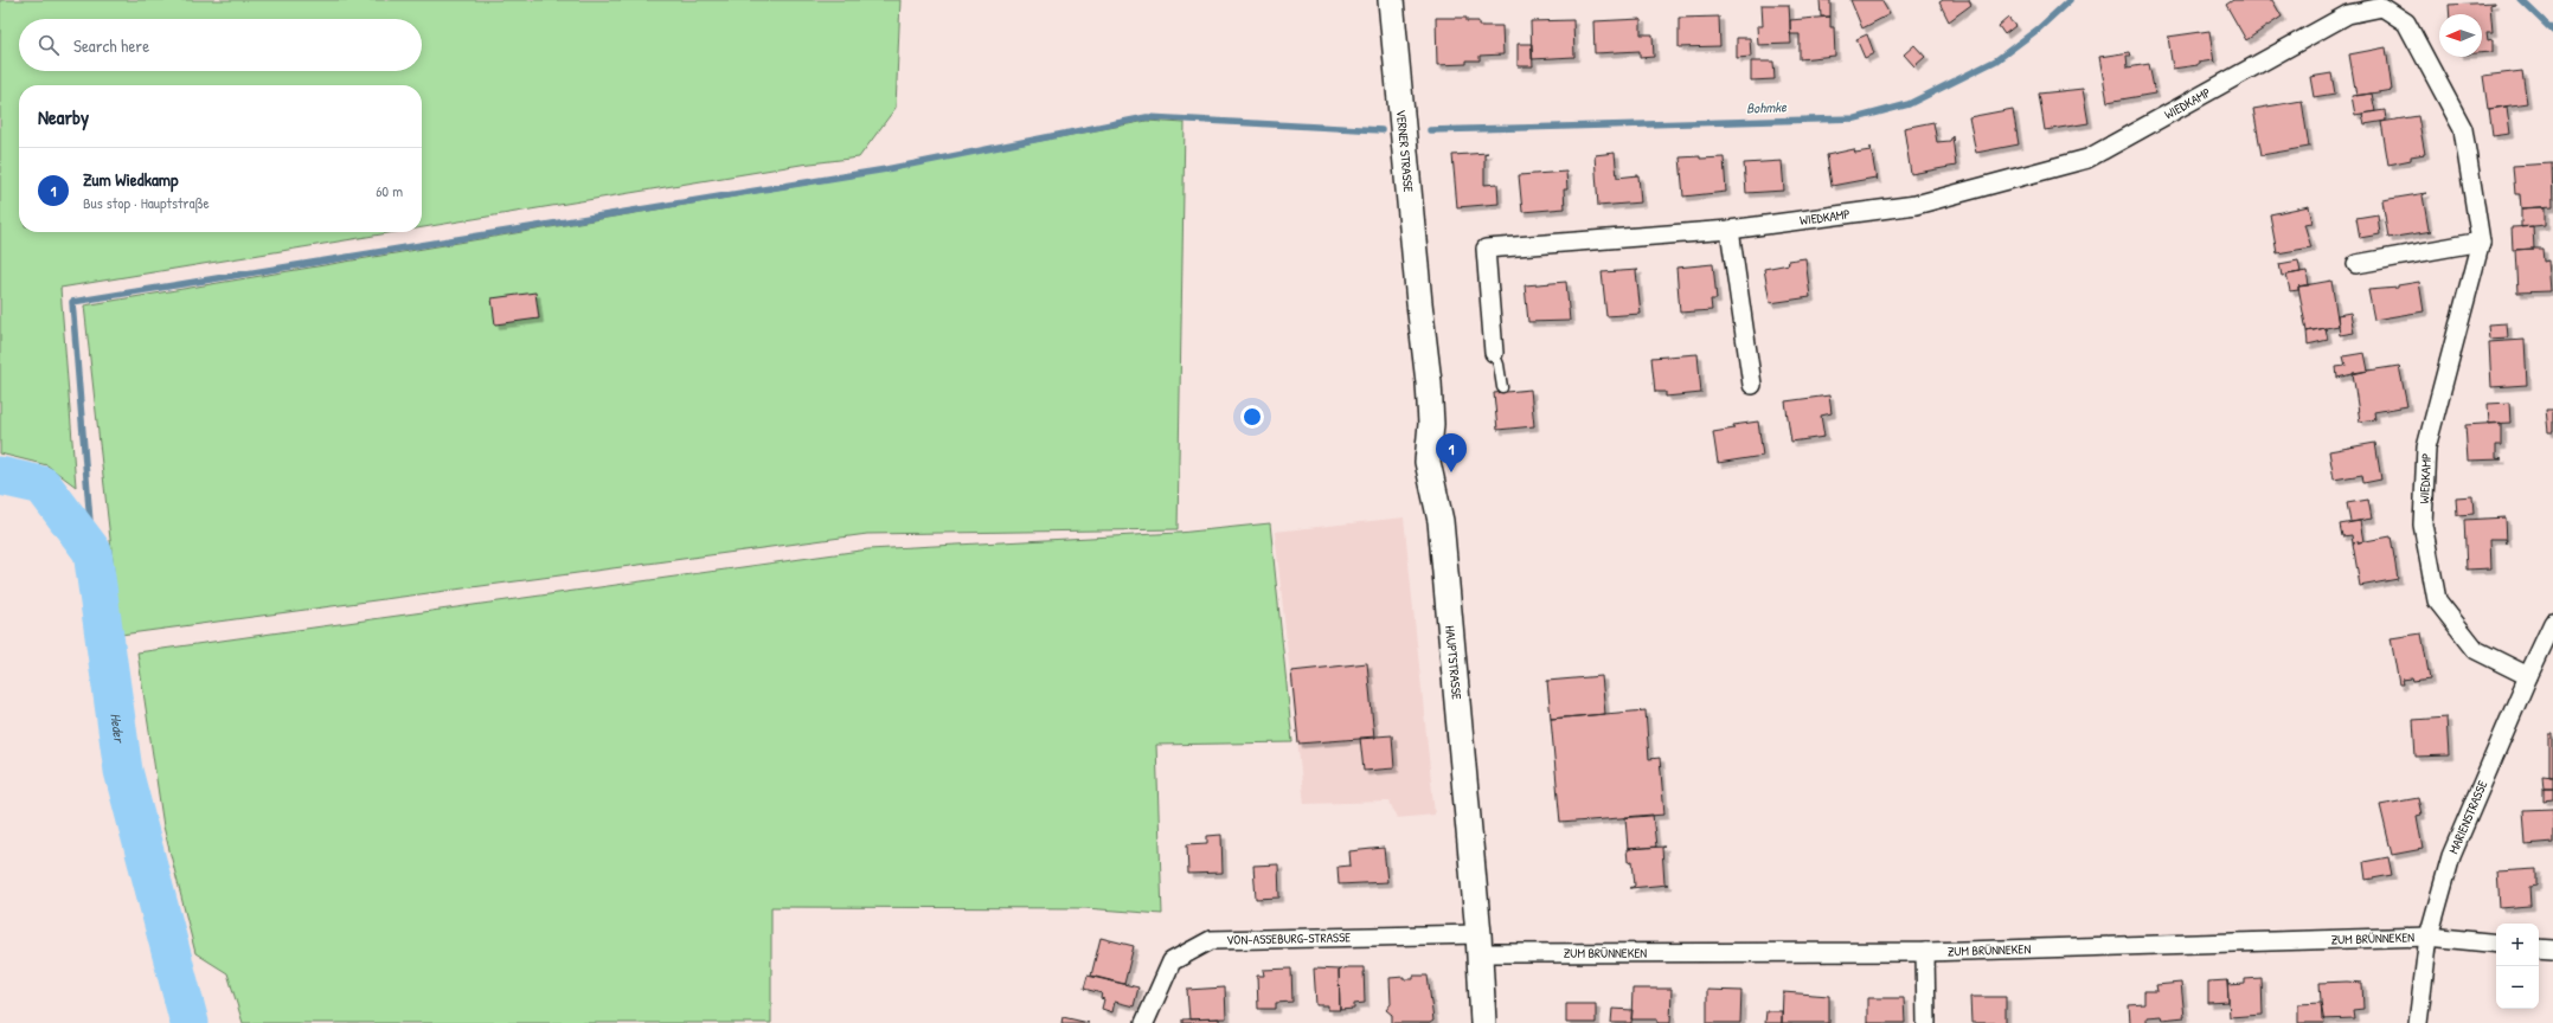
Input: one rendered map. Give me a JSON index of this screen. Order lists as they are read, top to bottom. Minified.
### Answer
{"streets":{"main road":["VERNER STRASSE","HAUPTSTRASSE"],"street":["WIEDKAMP","MARIENSTRASSE","VON-ASSEBURG-STRASSE","ZUM BRÜNNEKEN"]},"crossings":[["WIEDKAMP","MARIENSTRASSE"],["VERNER STRASSE","HAUPTSTRASSE"],["HAUPTSTRASSE","VON-ASSEBURG-STRASSE"],["HAUPTSTRASSE","ZUM BRÜNNEKEN"],["MARIENSTRASSE","ZUM BRÜNNEKEN"],["VON-ASSEBURG-STRASSE","ZUM BRÜNNEKEN"]],"water":["Bohmke","Heder"],"north":"left","page":{"search":"Search here","heading":"Nearby","list":[{"mark":"1","name":"Zum Wiedkamp","note":"Bus stop · Hauptstraße","value":"60 m"}],"pins":"1","map_buttons":["+","−"]}}
